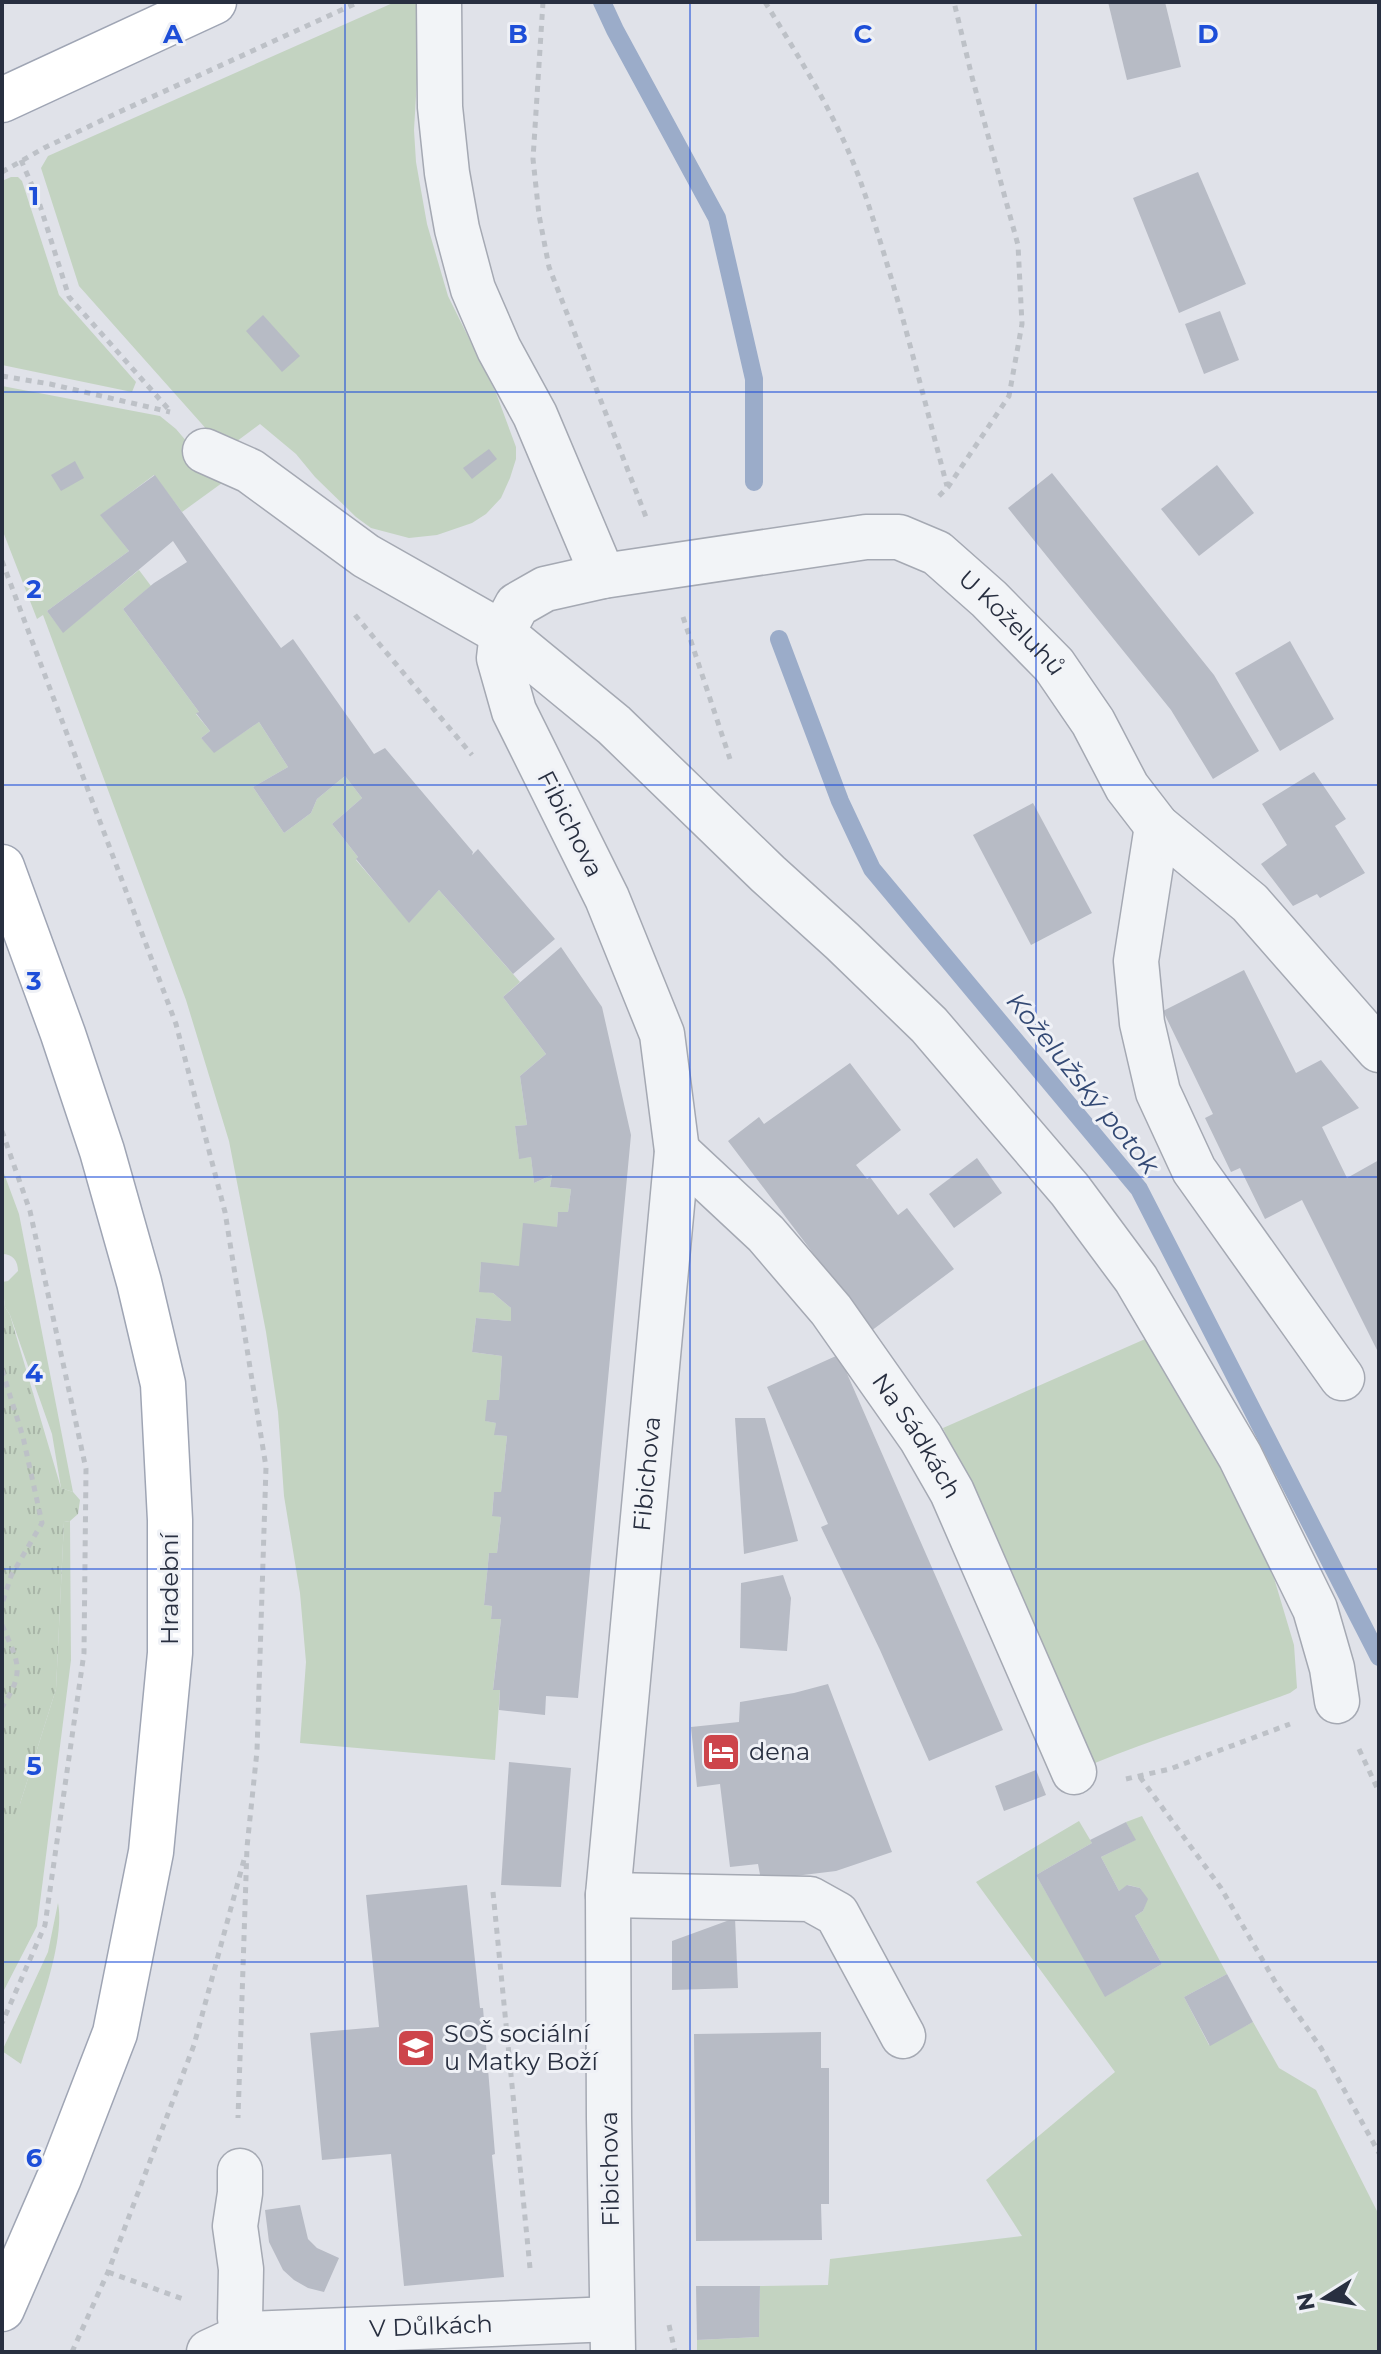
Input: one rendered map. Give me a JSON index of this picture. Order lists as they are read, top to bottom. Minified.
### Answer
{"streets":{"main road":["Hradební"],"street":["U Koželuhů","Fibichova","Na Sádkách","V Důlkách"]},"crossings":[["U Koželuhů","Fibichova"],["Fibichova","Na Sádkách"],["Fibichova","V Důlkách"]],"water":["Koželužský potok"],"places":{"hotel":["dena"],"school or university":["SOŠ sociální u Matky Boží"]},"north":"left","grid":{"columns":["A","B","C","D"],"rows":["1","2","3","4","5","6"]}}
